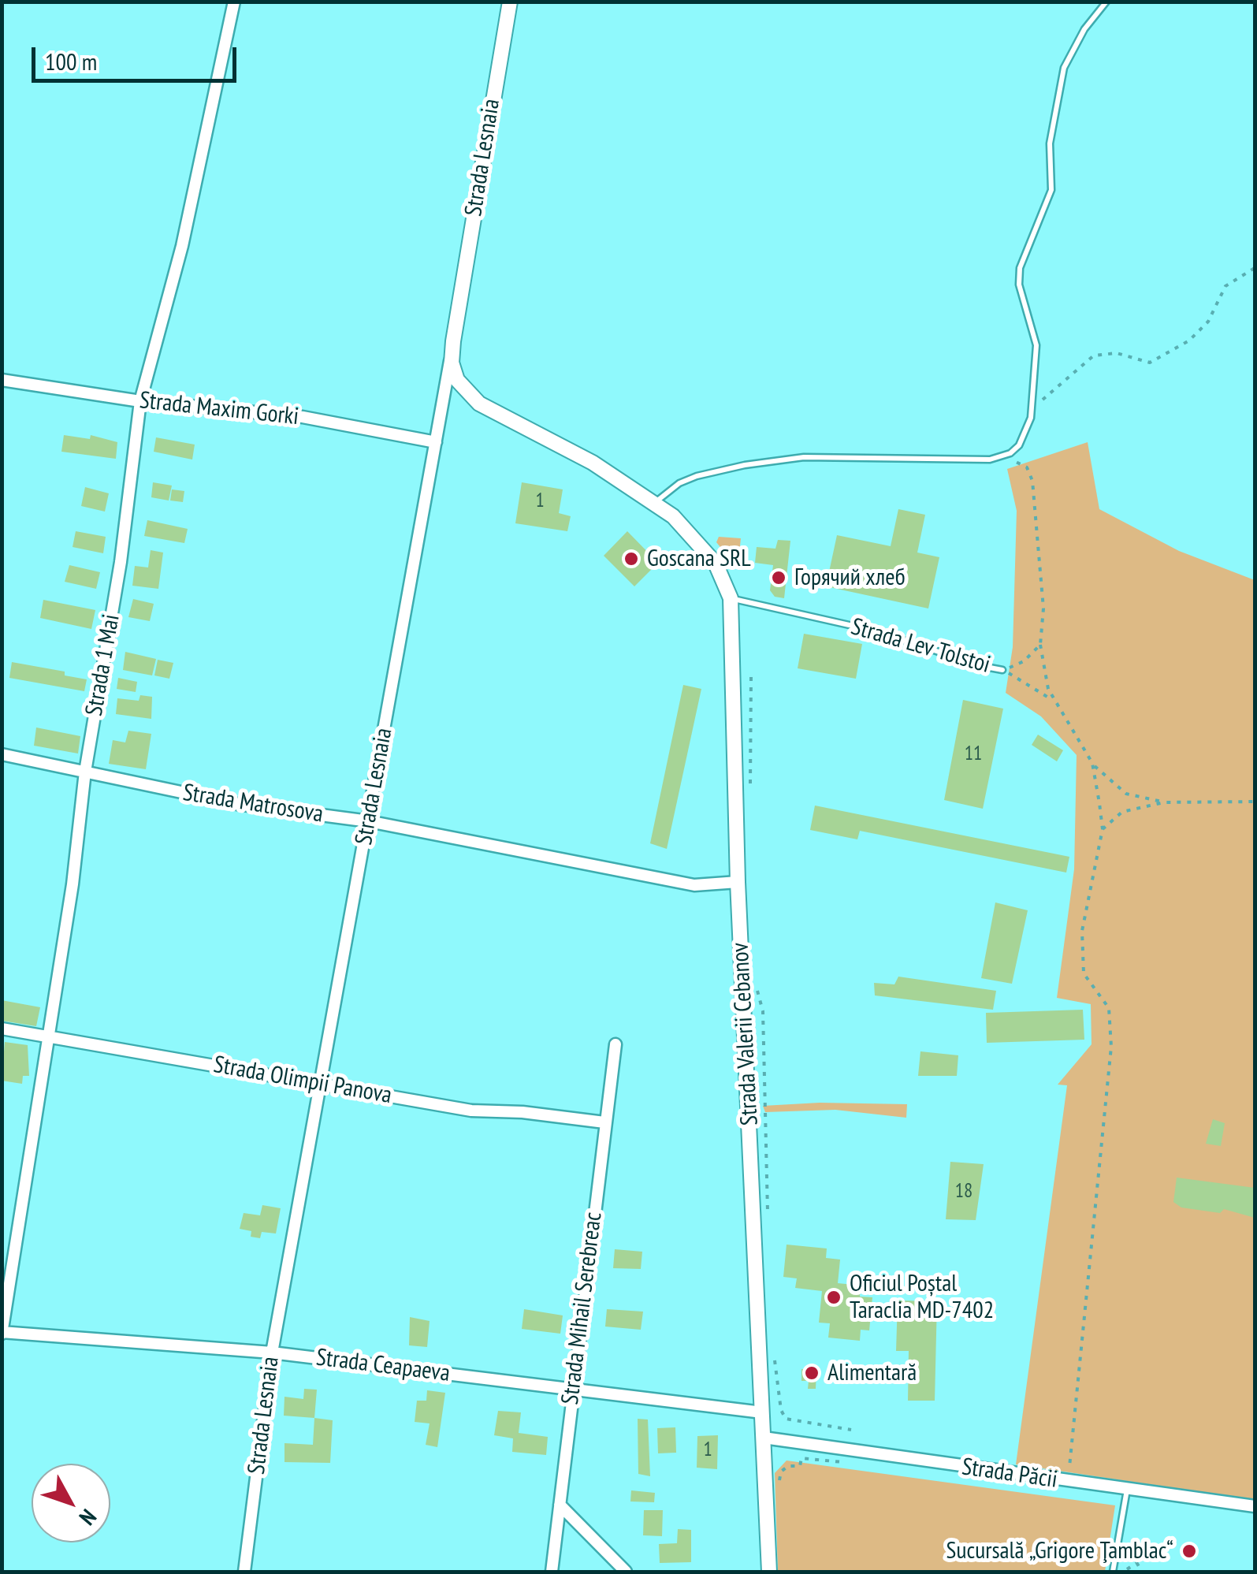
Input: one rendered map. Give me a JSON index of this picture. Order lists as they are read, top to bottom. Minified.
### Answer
{"streets":{"street":["Strada Lesnaia","Strada Maxim Gorki","Strada 1 Mai","Strada Matrosova","Strada Valerii Cebanov","Strada Olimpii Panova","Strada Mihail Serebreac","Strada Ceapaeva","Strada Păcii"],"lane":["Strada Lev Tolstoi"]},"crossings":[["Strada Lesnaia","Strada Maxim Gorki"],["Strada Lesnaia","Strada Matrosova"],["Strada Lesnaia","Strada Olimpii Panova"],["Strada Lesnaia","Strada Ceapaeva"],["Strada Maxim Gorki","Strada 1 Mai"],["Strada Lev Tolstoi","Strada Valerii Cebanov"],["Strada 1 Mai","Strada Matrosova"],["Strada 1 Mai","Strada Olimpii Panova"],["Strada 1 Mai","Strada Ceapaeva"],["Strada Matrosova","Strada Valerii Cebanov"],["Strada Valerii Cebanov","Strada Ceapaeva"],["Strada Valerii Cebanov","Strada Păcii"],["Strada Olimpii Panova","Strada Mihail Serebreac"],["Strada Mihail Serebreac","Strada Ceapaeva"]],"places":["Goscana SRL","Горячий хлеб","Oficiul Poștal Taraclia MD-7402","Alimentară","Sucursală „Grigore Ţamblac“"],"house_numbers":["1","11","18","1"],"scale_bar":"100 m","north":"bottom right"}
